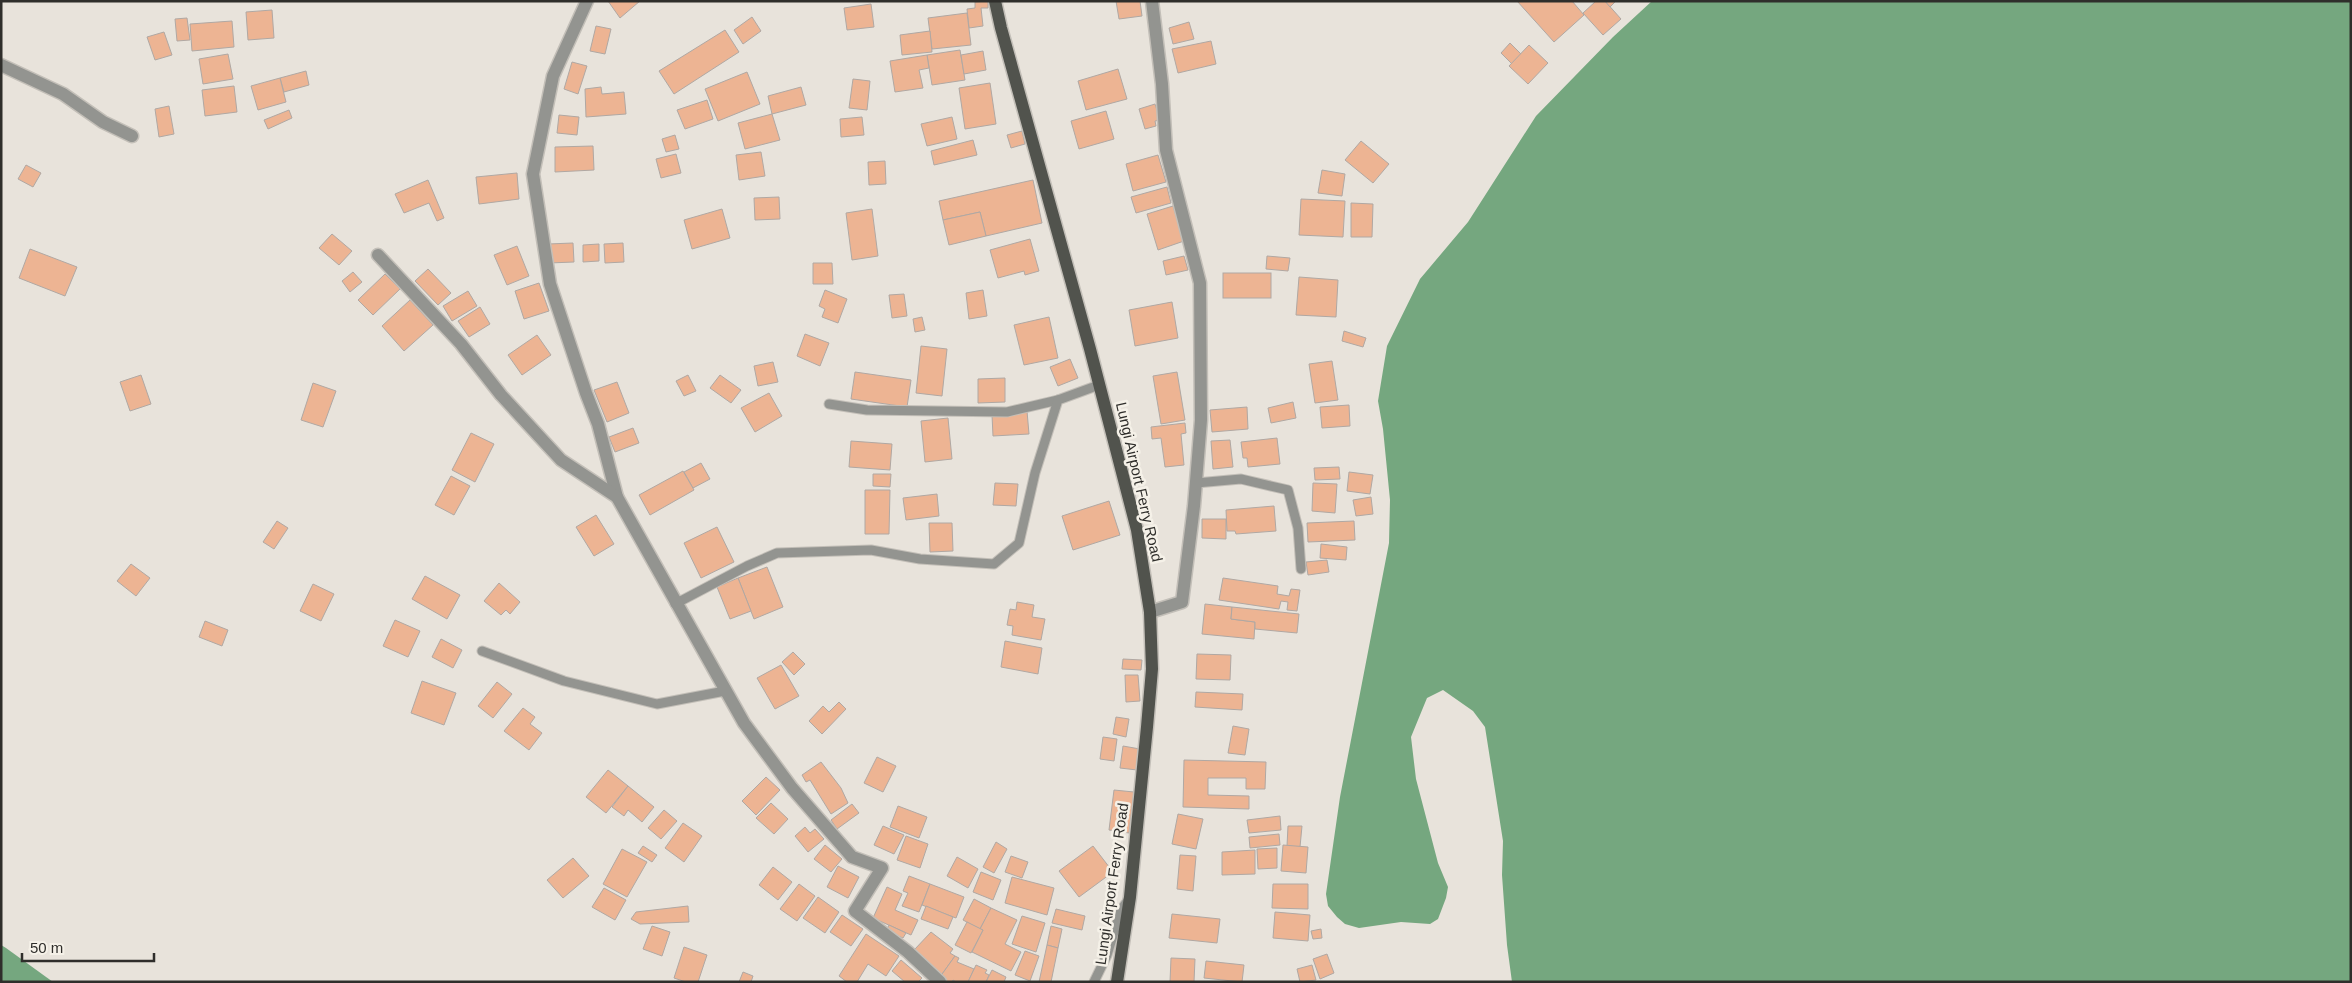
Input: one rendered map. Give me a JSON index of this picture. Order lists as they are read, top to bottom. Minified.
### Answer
{"streets":{"main road":["Lungi Airport Ferry Road"]},"scale_bar":"50 m"}
